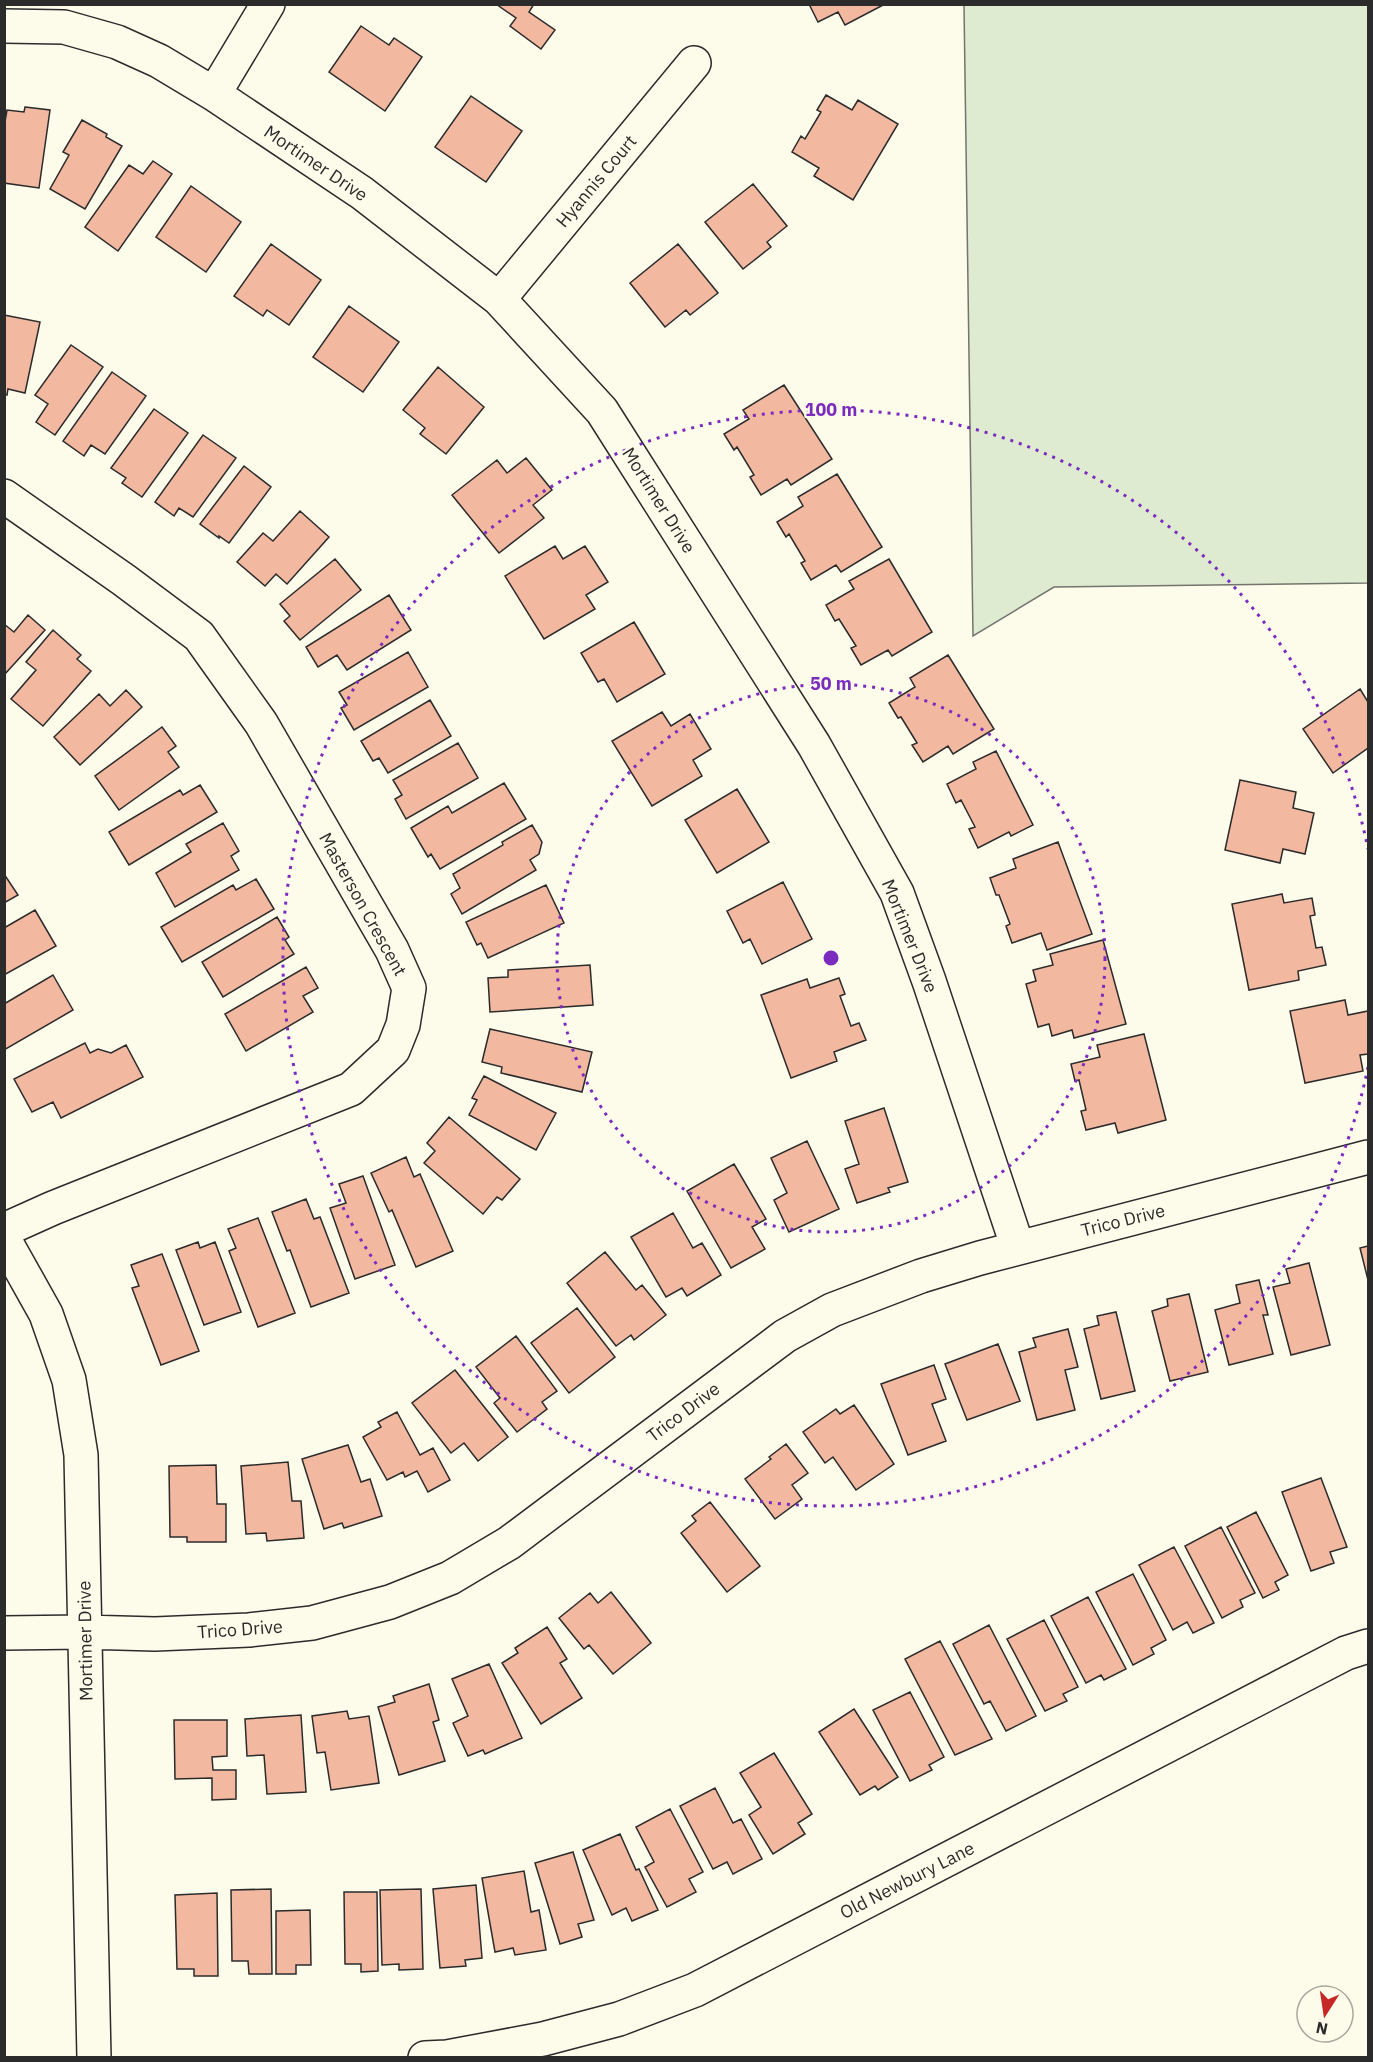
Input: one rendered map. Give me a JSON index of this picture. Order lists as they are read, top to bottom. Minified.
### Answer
{"streets":{"street":["Mortimer Drive","Hyannis Court","Masterson Crescent","Trico Drive","Old Newbury Lane"]},"crossings":[["Mortimer Drive","Hyannis Court"],["Mortimer Drive","Trico Drive"]],"north":"bottom","rings":["100 m","50 m"]}
